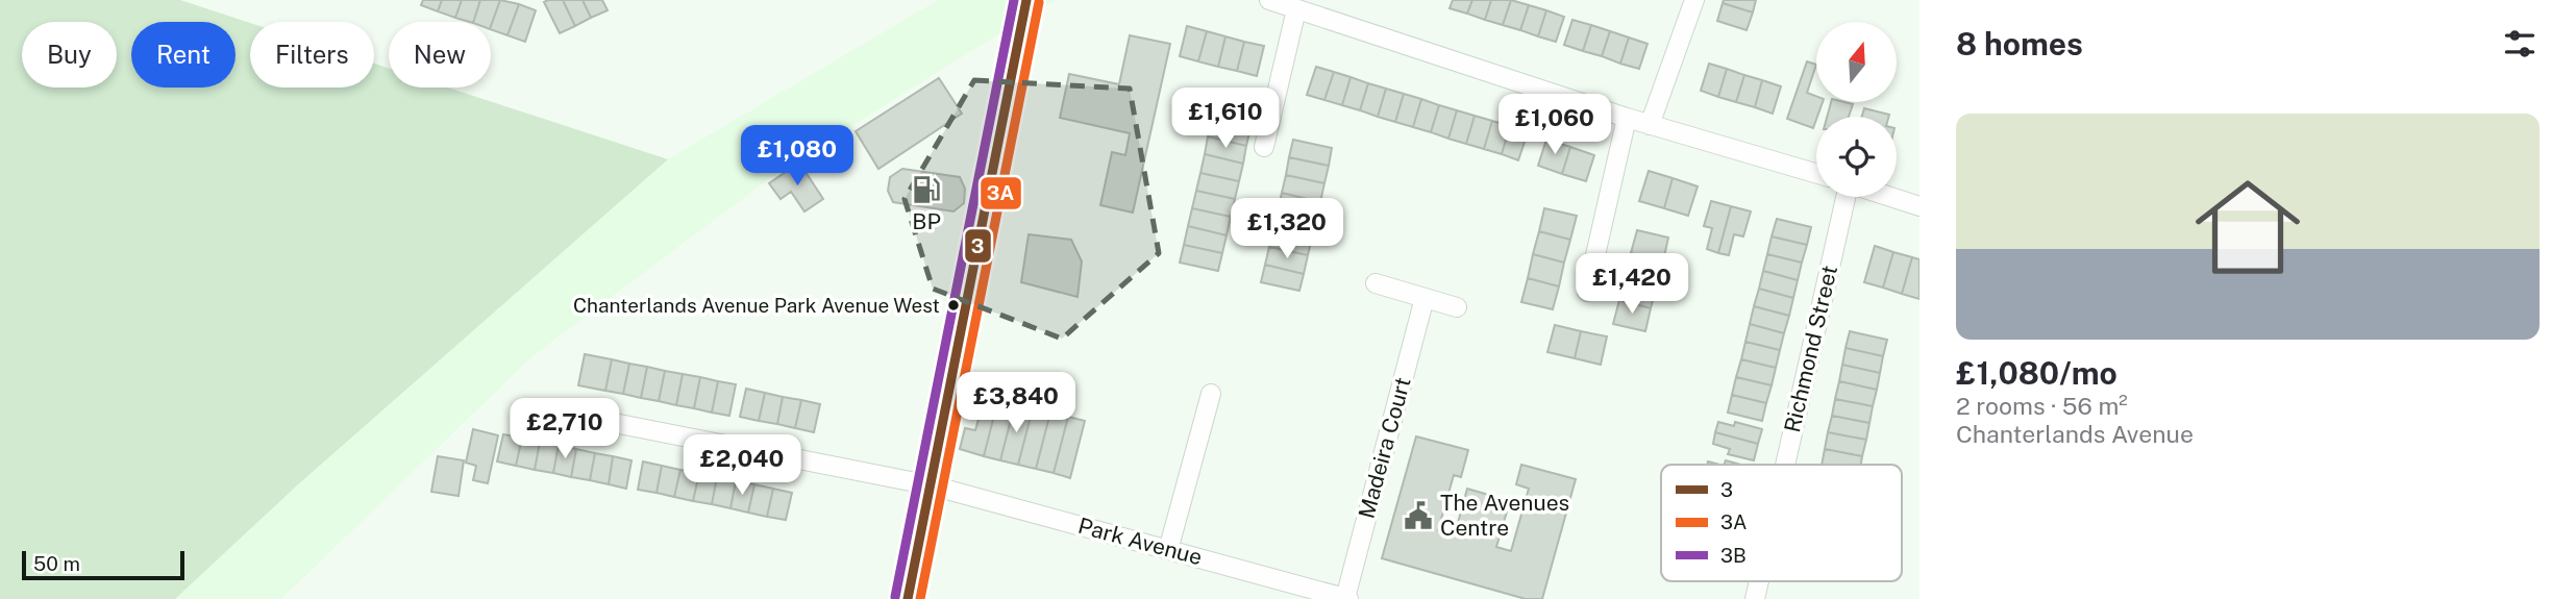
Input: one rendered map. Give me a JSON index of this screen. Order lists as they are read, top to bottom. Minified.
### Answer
{"streets":{"street":["Richmond Street","Madeira Court","Park Avenue"]},"crossings":[["Madeira Court","Park Avenue"]],"places":{"fuel station":["BP"],"other":["Chanterlands Avenue Park Avenue West"],"public building":["The Avenues Centre"]},"lines":["transit line 3","transit line 3B","transit line 3A"],"legend":["3","3A","3B"],"scale_bar":"50 m","north":"top","page":{"heading":"8 homes","chip":["Buy","Rent","Filters","New"],"price":["£1,610","£1,060","£1,080","£1,320","£1,420","£3,840","£2,710","£2,040"],"list":[{"name":"£1,080/mo","note":"2 rooms · 56 m² · Chanterlands Avenue"}],"scale":"50 m"}}
